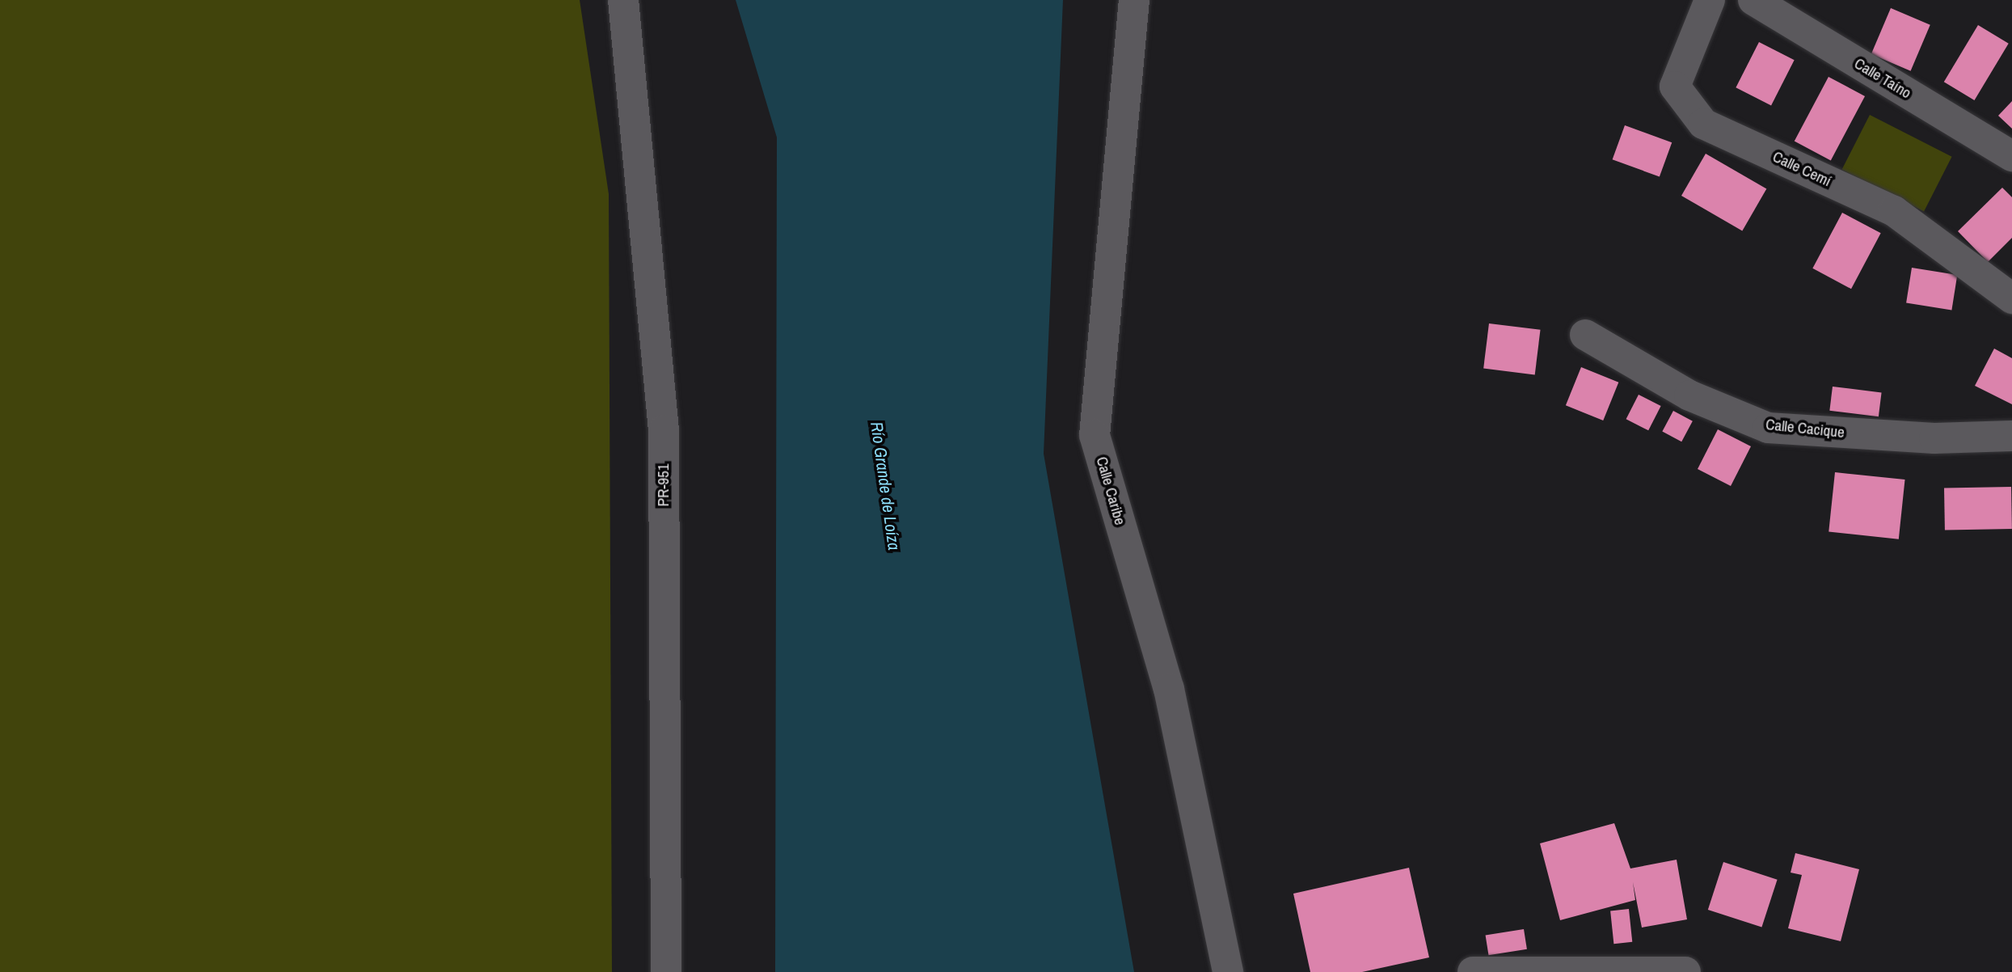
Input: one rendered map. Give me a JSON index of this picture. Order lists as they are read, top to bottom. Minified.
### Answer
{"streets":{"street":["Calle Taíno","Calle Cemí","Calle Cacique","PR-951","Calle Caribe"]},"water":["Río Grande de Loíza"]}
